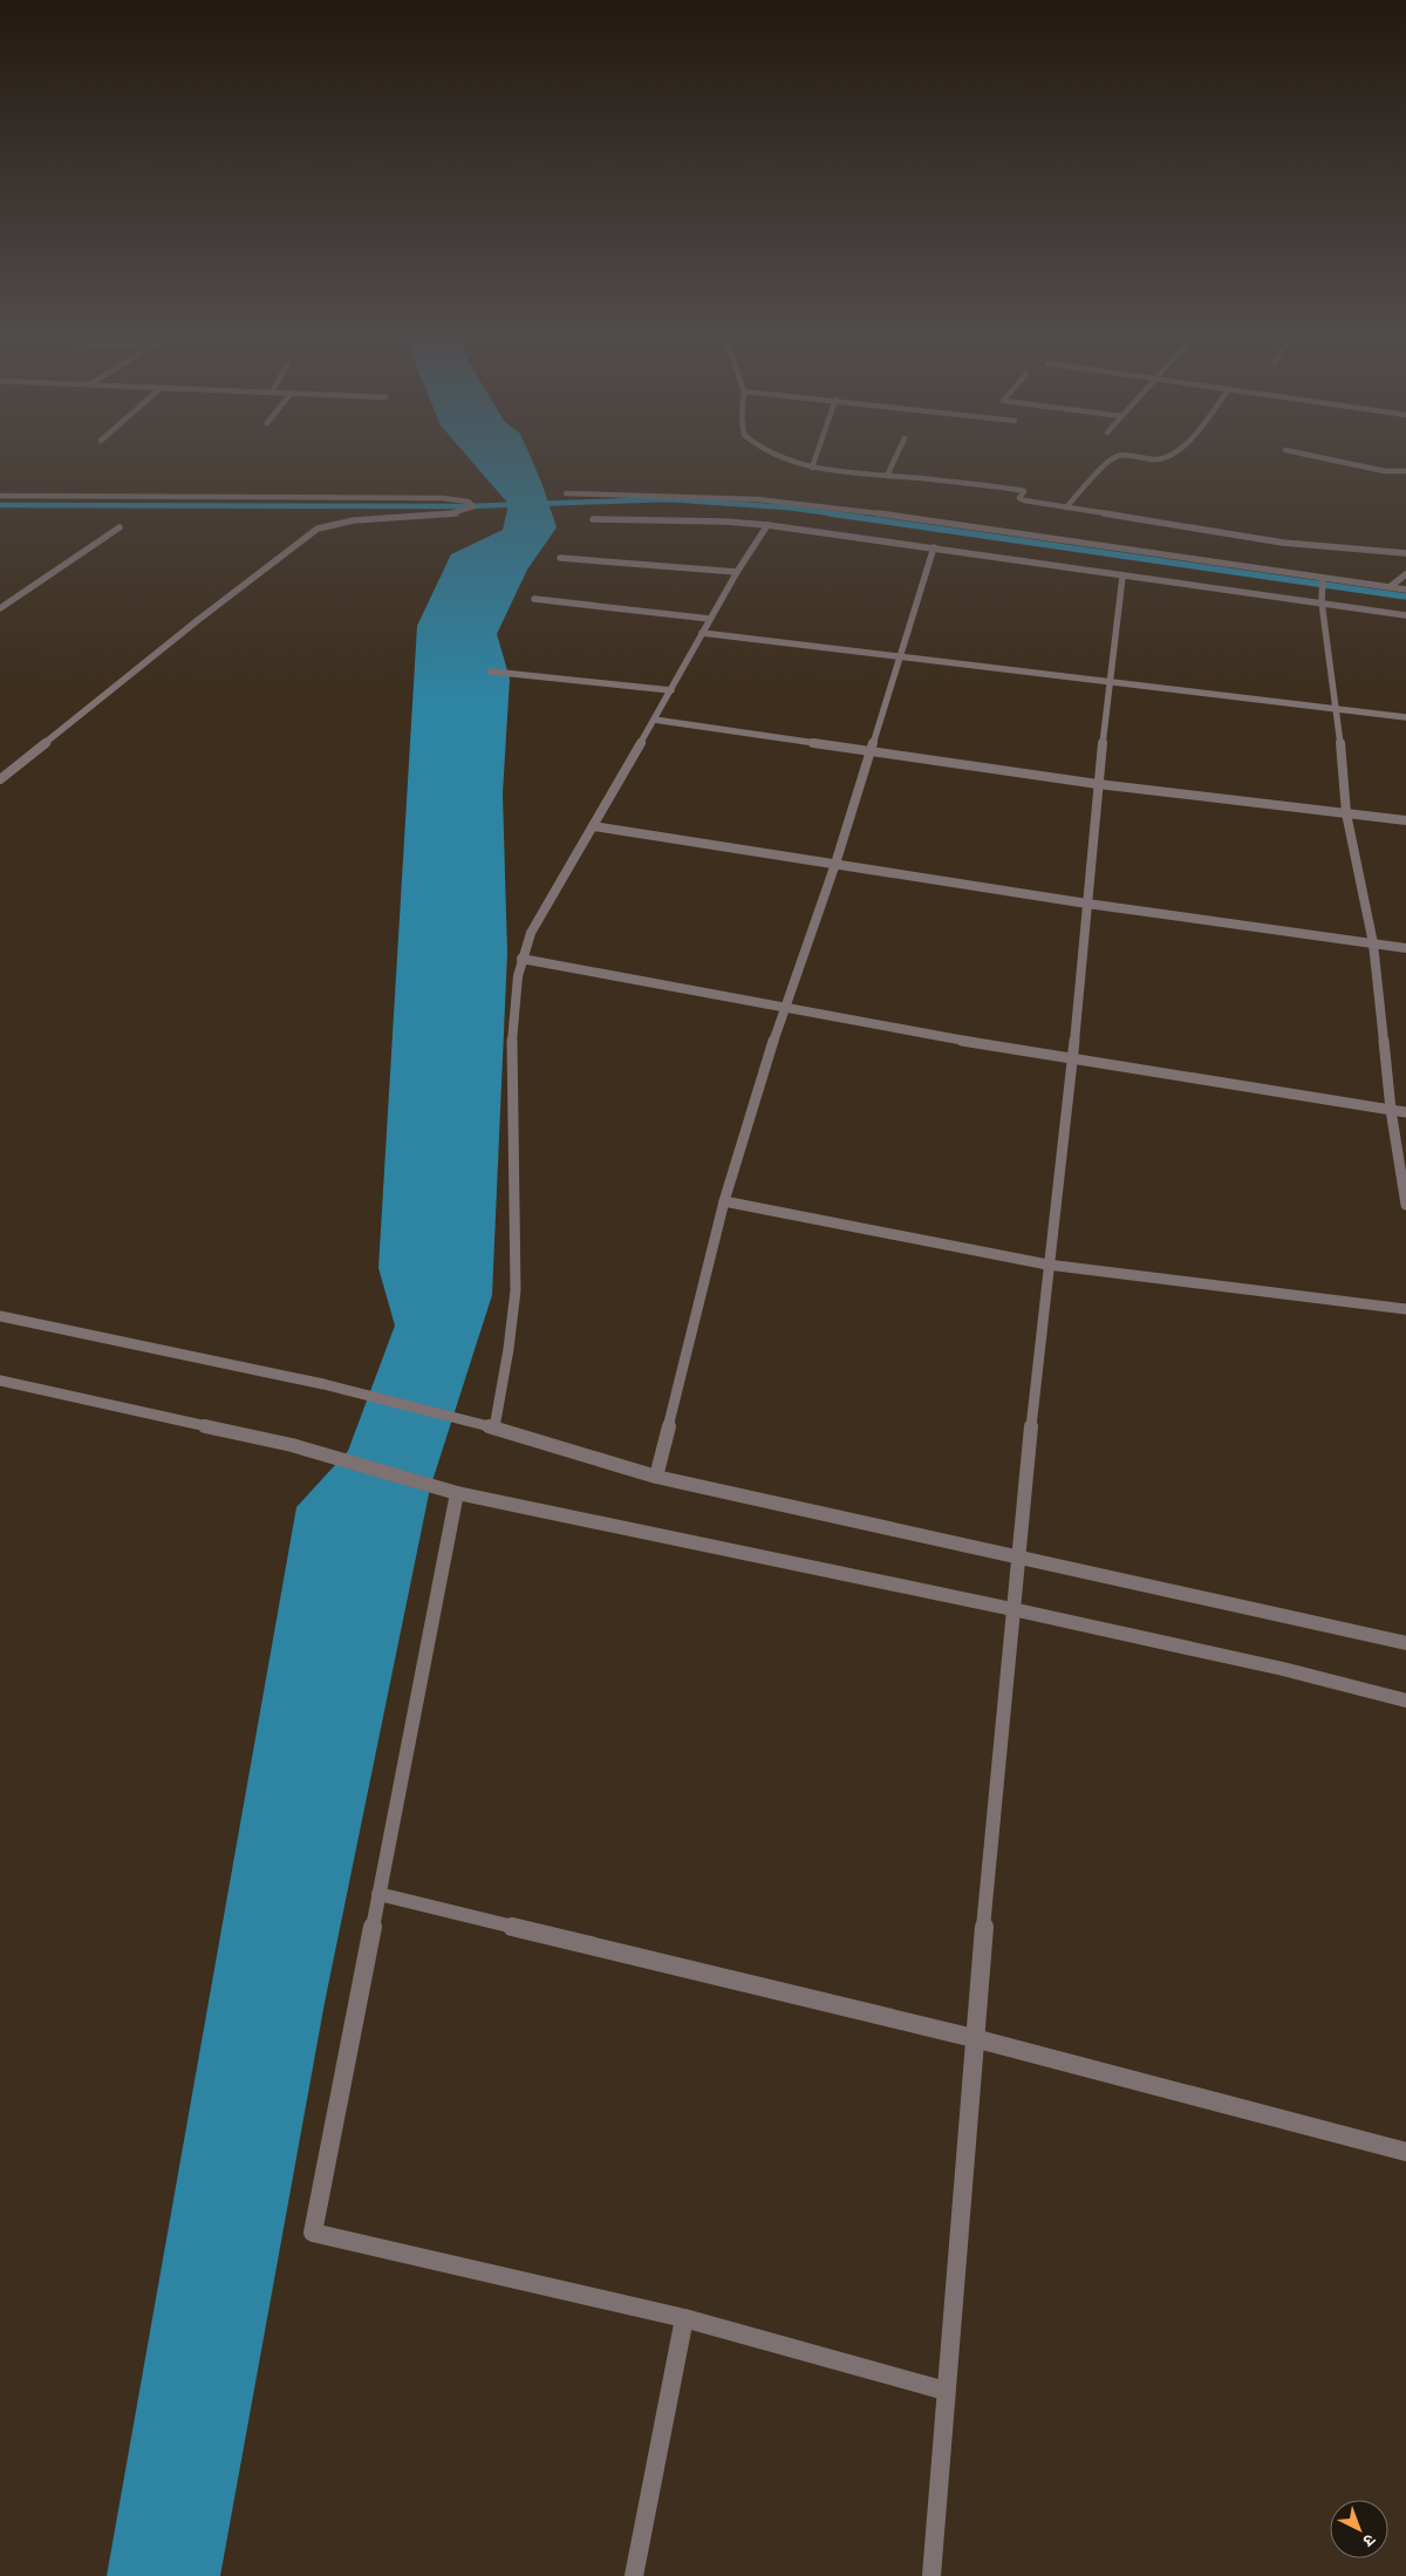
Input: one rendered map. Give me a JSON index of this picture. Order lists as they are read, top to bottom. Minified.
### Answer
{"north":"bottom right"}
